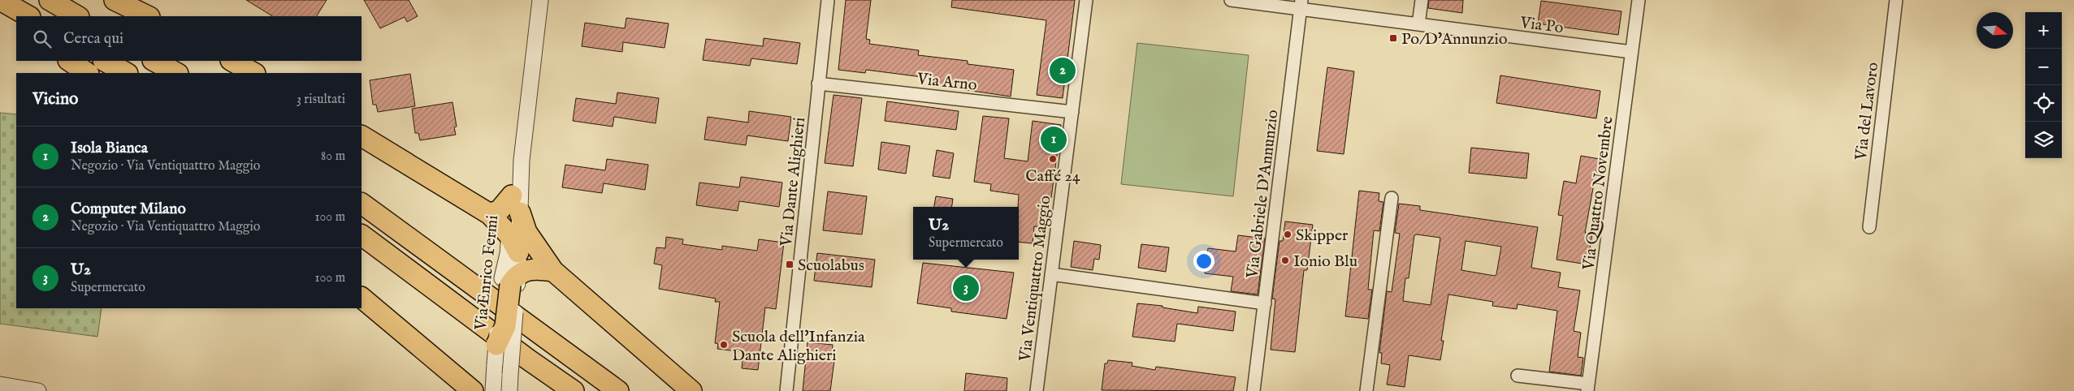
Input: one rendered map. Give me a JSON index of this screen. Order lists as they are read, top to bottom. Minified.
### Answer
{"streets":{"street":["Via Po","Via Arno","Via del Lavoro","Via Dante Alighieri","Via Quattro Novembre","Via Gabriele D'Annunzio","Via Enrico Fermi","Via Ventiquattro Maggio"]},"crossings":[["Via Po","Via Quattro Novembre"],["Via Po","Via Gabriele D'Annunzio"],["Via Arno","Via Dante Alighieri"],["Via Arno","Via Ventiquattro Maggio"]],"places":{"transit":["Po/D'Annunzio","Scuolabus"],"other":["Caffé 24","Skipper","Ionio Blu","Scuola dell'Infanzia Dante Alighieri"]},"north":"right","page":{"map_buttons":["+","−"],"search":"Cerca qui","pins":["2","1","3"],"heading":["Vicino","3 risultati"],"list":[{"mark":"1","name":"Isola Bianca","note":"Negozio · Via Ventiquattro Maggio","value":"80 m"},{"mark":"2","name":"Computer Milano","note":"Negozio · Via Ventiquattro Maggio","value":"100 m"},{"mark":"3","name":"U2","note":"Supermercato","value":"100 m"}],"popup":["U2","Supermercato"]}}
